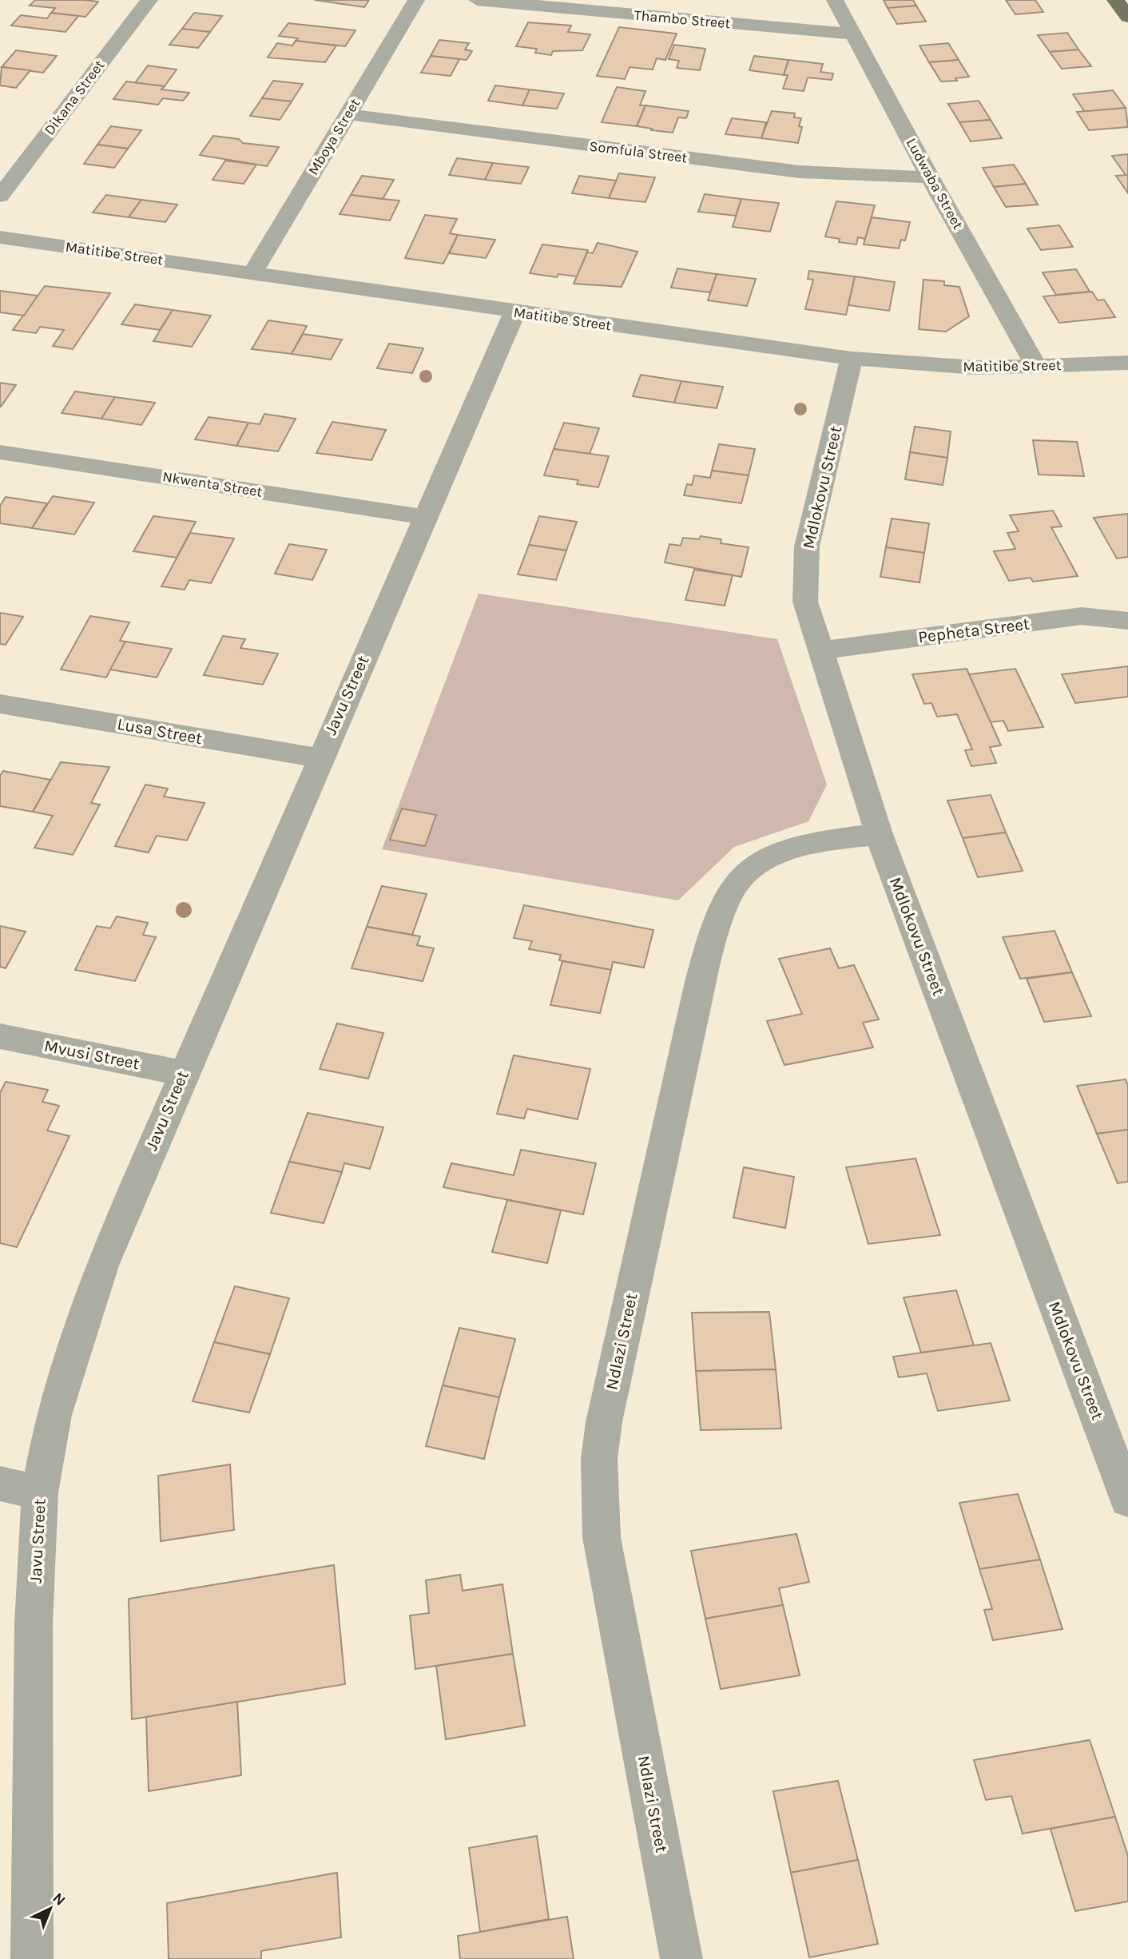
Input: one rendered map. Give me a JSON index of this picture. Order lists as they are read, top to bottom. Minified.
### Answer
{"streets":{"street":["Thambo Street","Dikana Street","Mboya Street","Somfula Street","Ludwaba Street","Matitibe Street","Nkwenta Street","Mdlokovu Street","Pepheta Street","Javu Street","Lusa Street","Mvusi Street","Ndlazi Street"]},"crossings":[["Thambo Street","Ludwaba Street"],["Mboya Street","Somfula Street"],["Mboya Street","Matitibe Street"],["Somfula Street","Ludwaba Street"],["Ludwaba Street","Matitibe Street"],["Matitibe Street","Mdlokovu Street"],["Matitibe Street","Javu Street"],["Nkwenta Street","Javu Street"],["Mdlokovu Street","Pepheta Street"],["Mdlokovu Street","Ndlazi Street"],["Javu Street","Lusa Street"],["Javu Street","Mvusi Street"]],"north":"top right"}
